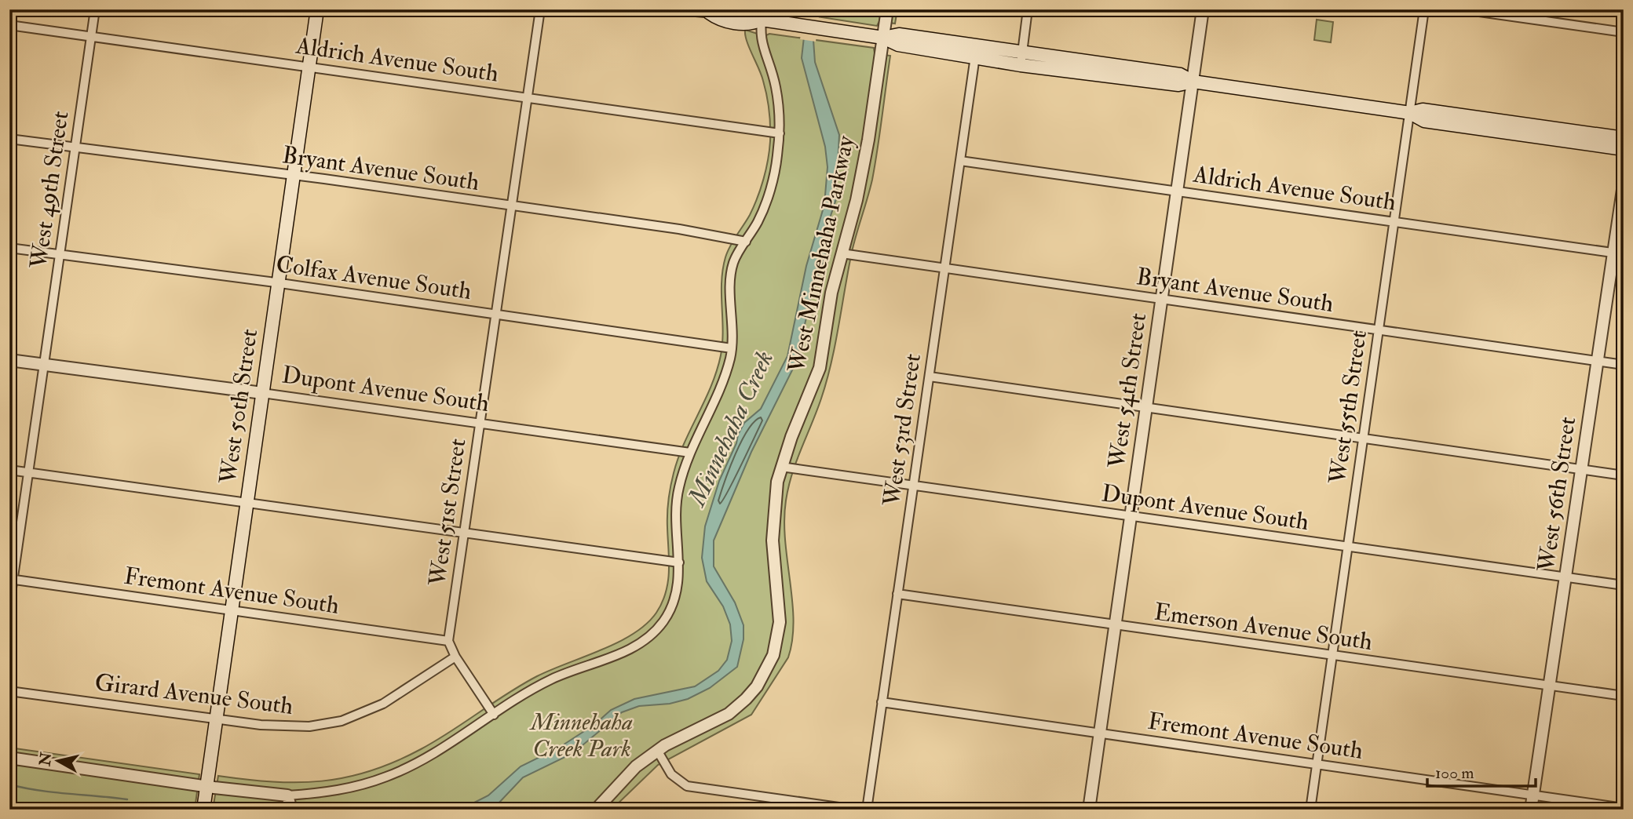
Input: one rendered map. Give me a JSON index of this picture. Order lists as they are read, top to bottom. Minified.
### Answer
{"streets":{"main road":["West 50th Street"],"street":["Aldrich Avenue South","Bryant Avenue South","West 49th Street","West Minnehaha Parkway","Colfax Avenue South","Dupont Avenue South","West 54th Street","West 55th Street","West 53rd Street","West 56th Street","West 51st Street","Fremont Avenue South","Emerson Avenue South","Girard Avenue South"]},"crossings":[["Aldrich Avenue South","West 49th Street"],["Aldrich Avenue South","West 54th Street"],["Aldrich Avenue South","West 50th Street"],["Aldrich Avenue South","West 55th Street"],["Aldrich Avenue South","West 53rd Street"],["Aldrich Avenue South","West 56th Street"],["Aldrich Avenue South","West 51st Street"],["Bryant Avenue South","West 49th Street"],["Bryant Avenue South","West Minnehaha Parkway"],["Bryant Avenue South","West 54th Street"],["Bryant Avenue South","West 50th Street"],["Bryant Avenue South","West 55th Street"],["Bryant Avenue South","West 53rd Street"],["Bryant Avenue South","West 56th Street"],["Bryant Avenue South","West 51st Street"],["West 49th Street","Colfax Avenue South"],["West 49th Street","Dupont Avenue South"],["West 49th Street","Fremont Avenue South"],["West Minnehaha Parkway","Dupont Avenue South"],["Colfax Avenue South","West 50th Street"],["Colfax Avenue South","West 51st Street"],["Dupont Avenue South","West 54th Street"],["Dupont Avenue South","West 50th Street"],["Dupont Avenue South","West 55th Street"],["Dupont Avenue South","West 53rd Street"],["Dupont Avenue South","West 56th Street"],["Dupont Avenue South","West 51st Street"],["West 54th Street","Fremont Avenue South"],["West 54th Street","Emerson Avenue South"],["West 50th Street","Fremont Avenue South"],["West 50th Street","Girard Avenue South"],["West 55th Street","Fremont Avenue South"],["West 55th Street","Emerson Avenue South"],["West 53rd Street","Fremont Avenue South"],["West 53rd Street","Emerson Avenue South"],["West 56th Street","Fremont Avenue South"],["West 56th Street","Emerson Avenue South"],["West 51st Street","Fremont Avenue South"]],"water":["Minnehaha Creek"],"parks":["Minnehaha Creek Park"],"scale_bar":"100 m","north":"left"}
